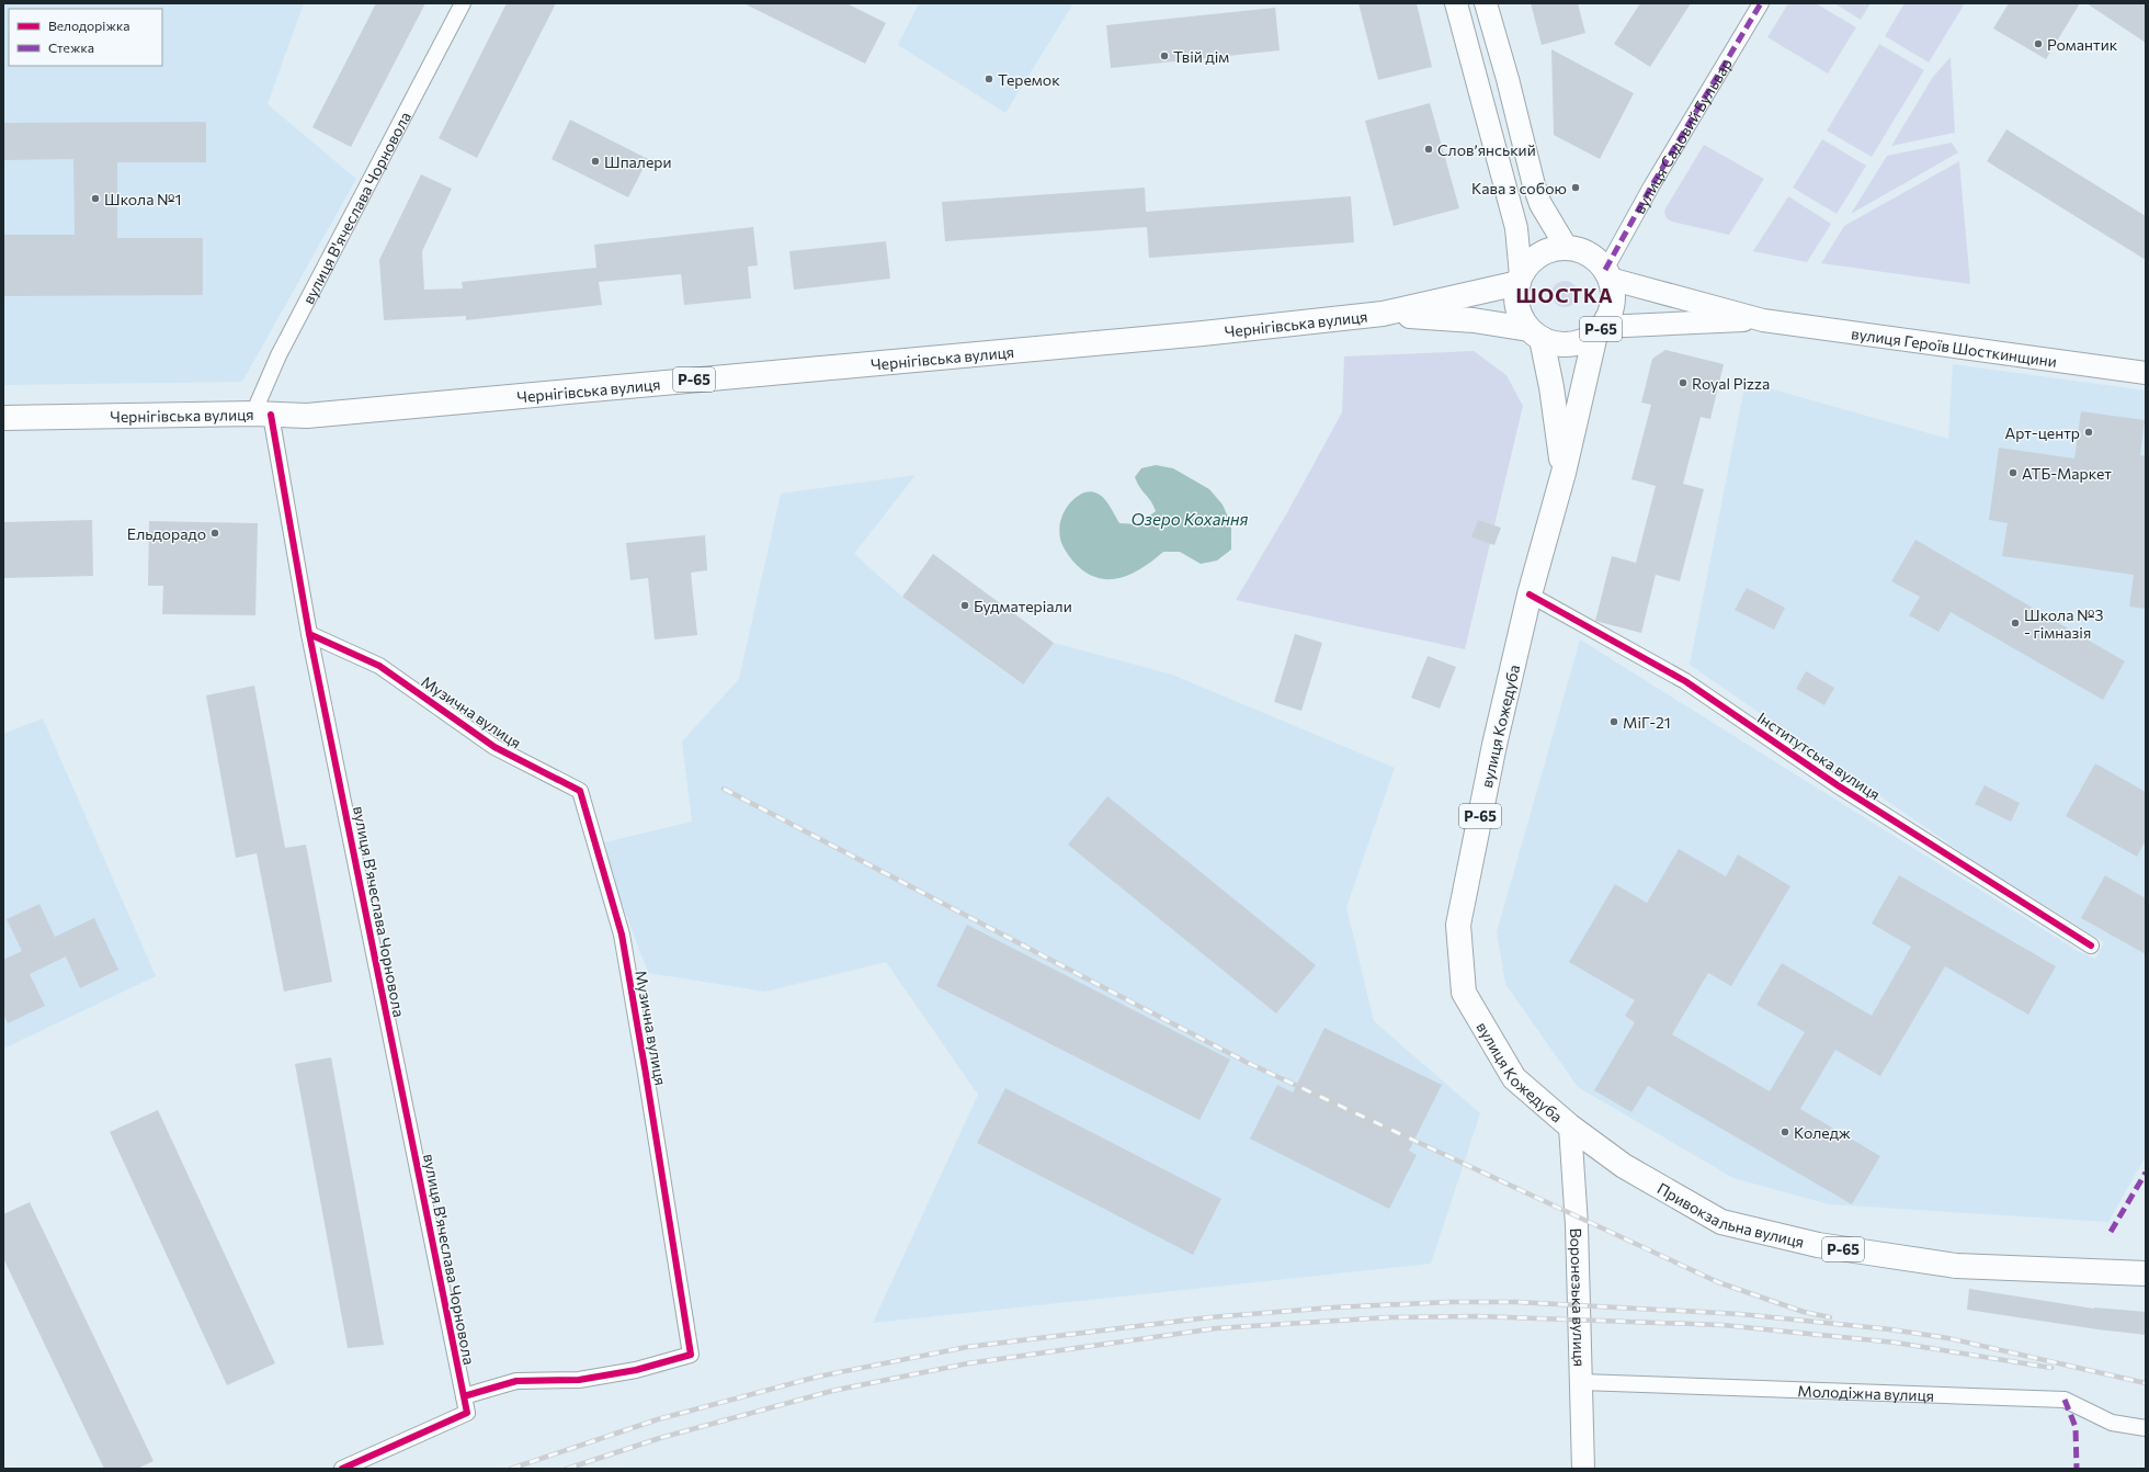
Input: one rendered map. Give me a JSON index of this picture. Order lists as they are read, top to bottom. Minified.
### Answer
{"streets":{"main road":["Чернігівська вулиця","Р-65","вулиця Героїв Шосткинщини","вулиця Кожедуба","Привокзальна вулиця","Воронезька вулиця"],"street":["вулиця Садовий Бульвар","вулиця В'ячеслава Чорновола","Музична вулиця","Інститутська вулиця","Молодіжна вулиця"]},"crossings":[["вулиця Садовий Бульвар","Чернігівська вулиця"],["вулиця Садовий Бульвар","Р-65"],["вулиця Садовий Бульвар","вулиця Героїв Шосткинщини"],["вулиця Садовий Бульвар","вулиця Кожедуба"],["вулиця В'ячеслава Чорновола","Чернігівська вулиця"],["вулиця В'ячеслава Чорновола","Музична вулиця"],["Чернігівська вулиця","Р-65"],["Чернігівська вулиця","вулиця Героїв Шосткинщини"],["Чернігівська вулиця","вулиця Кожедуба"],["Р-65","вулиця Героїв Шосткинщини"],["Р-65","вулиця Кожедуба"],["вулиця Героїв Шосткинщини","вулиця Кожедуба"],["вулиця Кожедуба","Інститутська вулиця"],["вулиця Кожедуба","Привокзальна вулиця"],["вулиця Кожедуба","Воронезька вулиця"],["Привокзальна вулиця","Воронезька вулиця"],["Воронезька вулиця","Молодіжна вулиця"]],"districts":["ШОСТКА"],"water":["Озеро Кохання"],"places":["Романтик","Твій дім","Теремок","Слов’янський","Шпалери","Кава з собою","Школа №1","Royal Pizza","Арт-центр","АТБ-Маркет","Ельдорадо","Будматеріали","Школа №3 - гімназія","МіГ-21","Коледж"],"legend":["Велодоріжка","Стежка"]}
